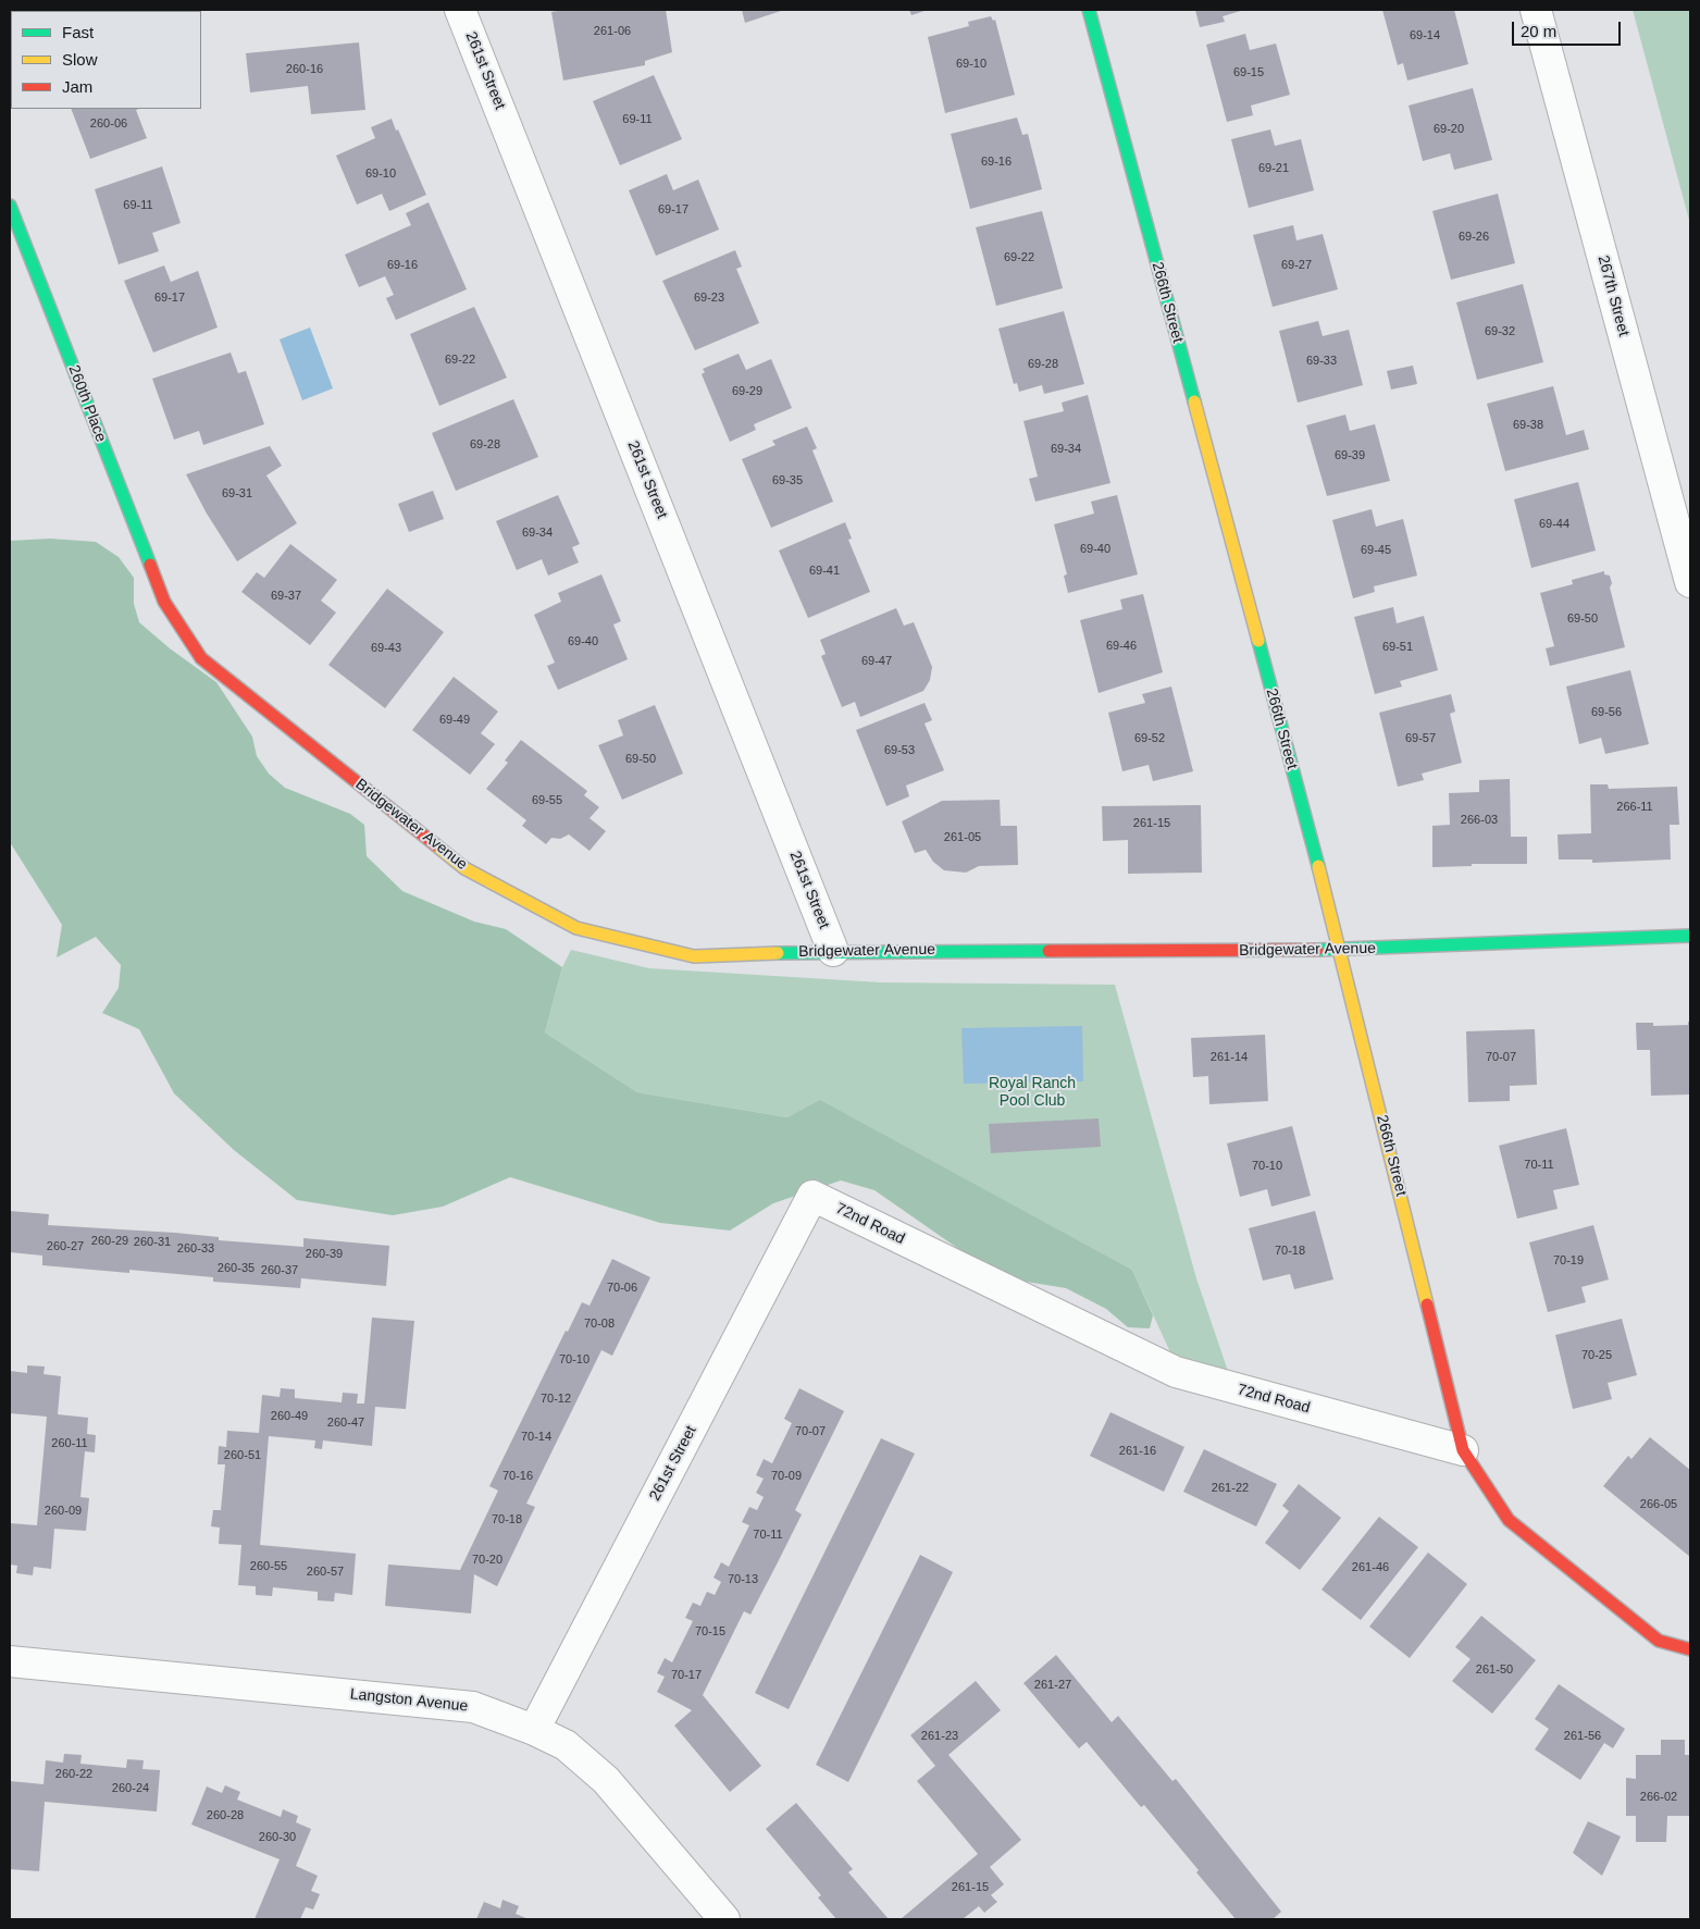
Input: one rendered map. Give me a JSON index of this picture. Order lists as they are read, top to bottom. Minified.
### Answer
{"streets":{"street":["261st Street","267th Street","266th Street","260th Place","Bridgewater Avenue","72nd Road","Langston Avenue"]},"crossings":[["261st Street","Bridgewater Avenue"],["261st Street","72nd Road"],["261st Street","Langston Avenue"],["266th Street","Bridgewater Avenue"],["266th Street","72nd Road"],["260th Place","Bridgewater Avenue"]],"parks":["Royal Ranch Pool Club"],"house_numbers":["261-06","69-14","69-10","260-16","69-15","69-11","260-06","69-20","69-16","69-21","69-10","69-11","69-17","69-26","69-22","69-16","69-27","69-17","69-23","69-32","69-22","69-33","69-28","69-29","69-38","69-28","69-34","69-39","69-35","69-31","69-44","69-34","69-40","69-45","69-41","69-37","69-50","69-40","69-46","69-51","69-43","69-47","69-56","69-49","69-52","69-57","69-53","69-50","69-55","266-11","266-03","261-15","261-05","261-14","70-07","70-11","70-10","260-29","260-31","260-27","260-33","70-18","260-39","70-19","260-35","260-37","70-06","70-08","70-25","70-10","70-12","260-49","260-47","70-07","70-14","260-11","261-16","260-51","70-16","70-09","261-22","266-05","260-09","70-18","70-11","70-20","260-55","261-46","260-57","70-13","70-15","261-50","70-17","261-27","261-23","261-56","260-22","260-24","266-02","260-28","260-30","261-15"],"legend":["Fast","Slow","Jam"],"scale_bar":"20 m"}
